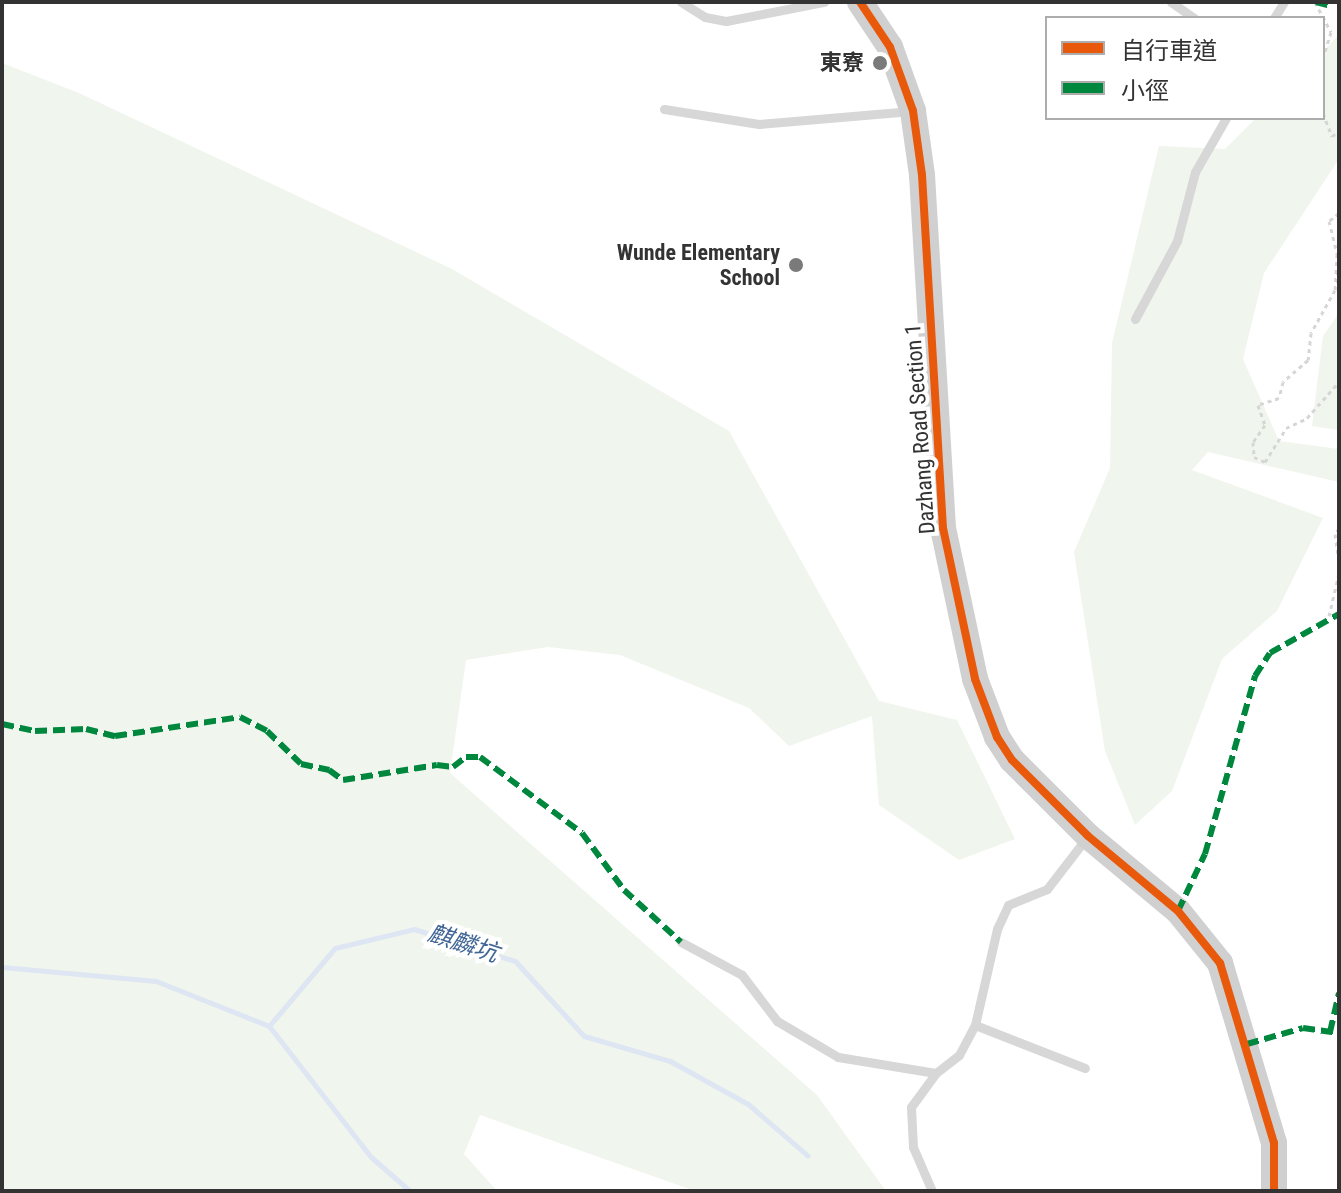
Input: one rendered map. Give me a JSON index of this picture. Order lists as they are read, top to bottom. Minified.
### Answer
{"streets":{"main road":["Dazhang Road Section 1"]},"water":["麒麟坑"],"places":["東寮","Wunde Elementary School"],"legend":["自行車道","小徑"]}
